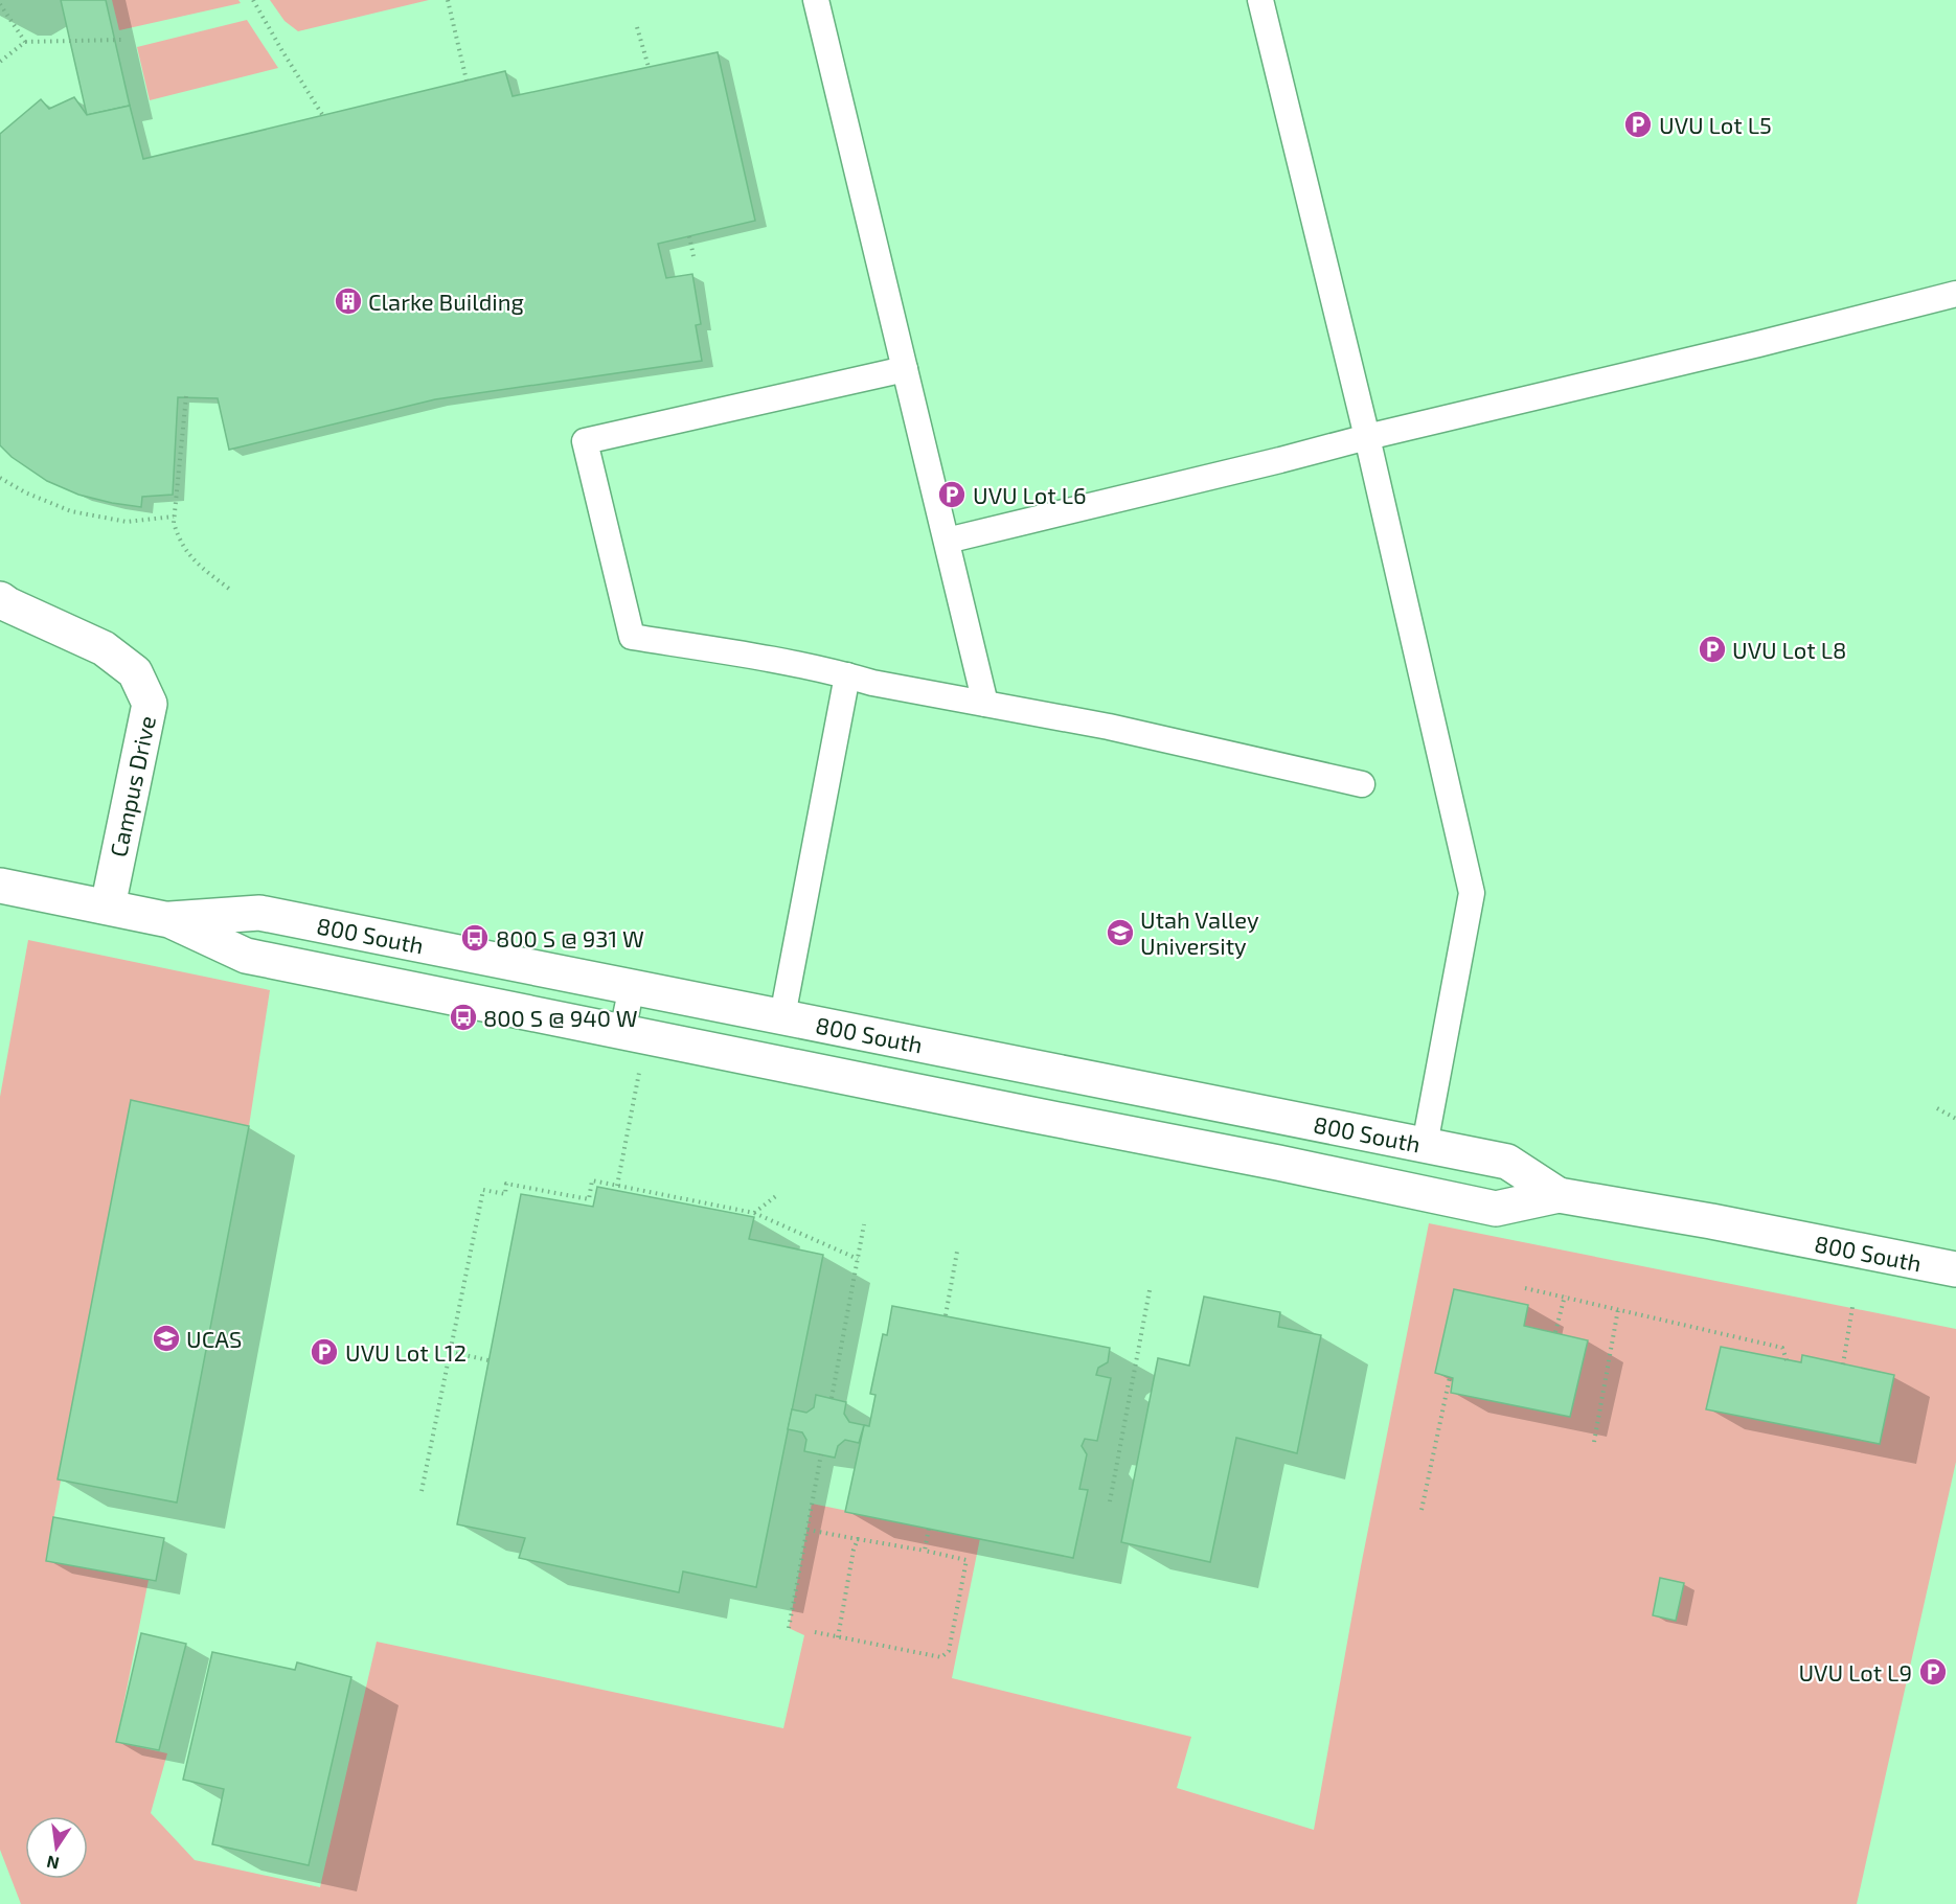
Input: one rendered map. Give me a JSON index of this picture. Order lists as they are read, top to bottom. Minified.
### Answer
{"streets":{"street":["Campus Drive","800 South"]},"crossings":[["Campus Drive","800 South"]],"places":{"parking":["UVU Lot L5","UVU Lot L6","UVU Lot L8","UVU Lot L12","UVU Lot L9"],"building":["Clarke Building"],"school or university":["Utah Valley University","UCAS"],"bus stop":["800 S @ 931 W","800 S @ 940 W"]},"north":"bottom"}
